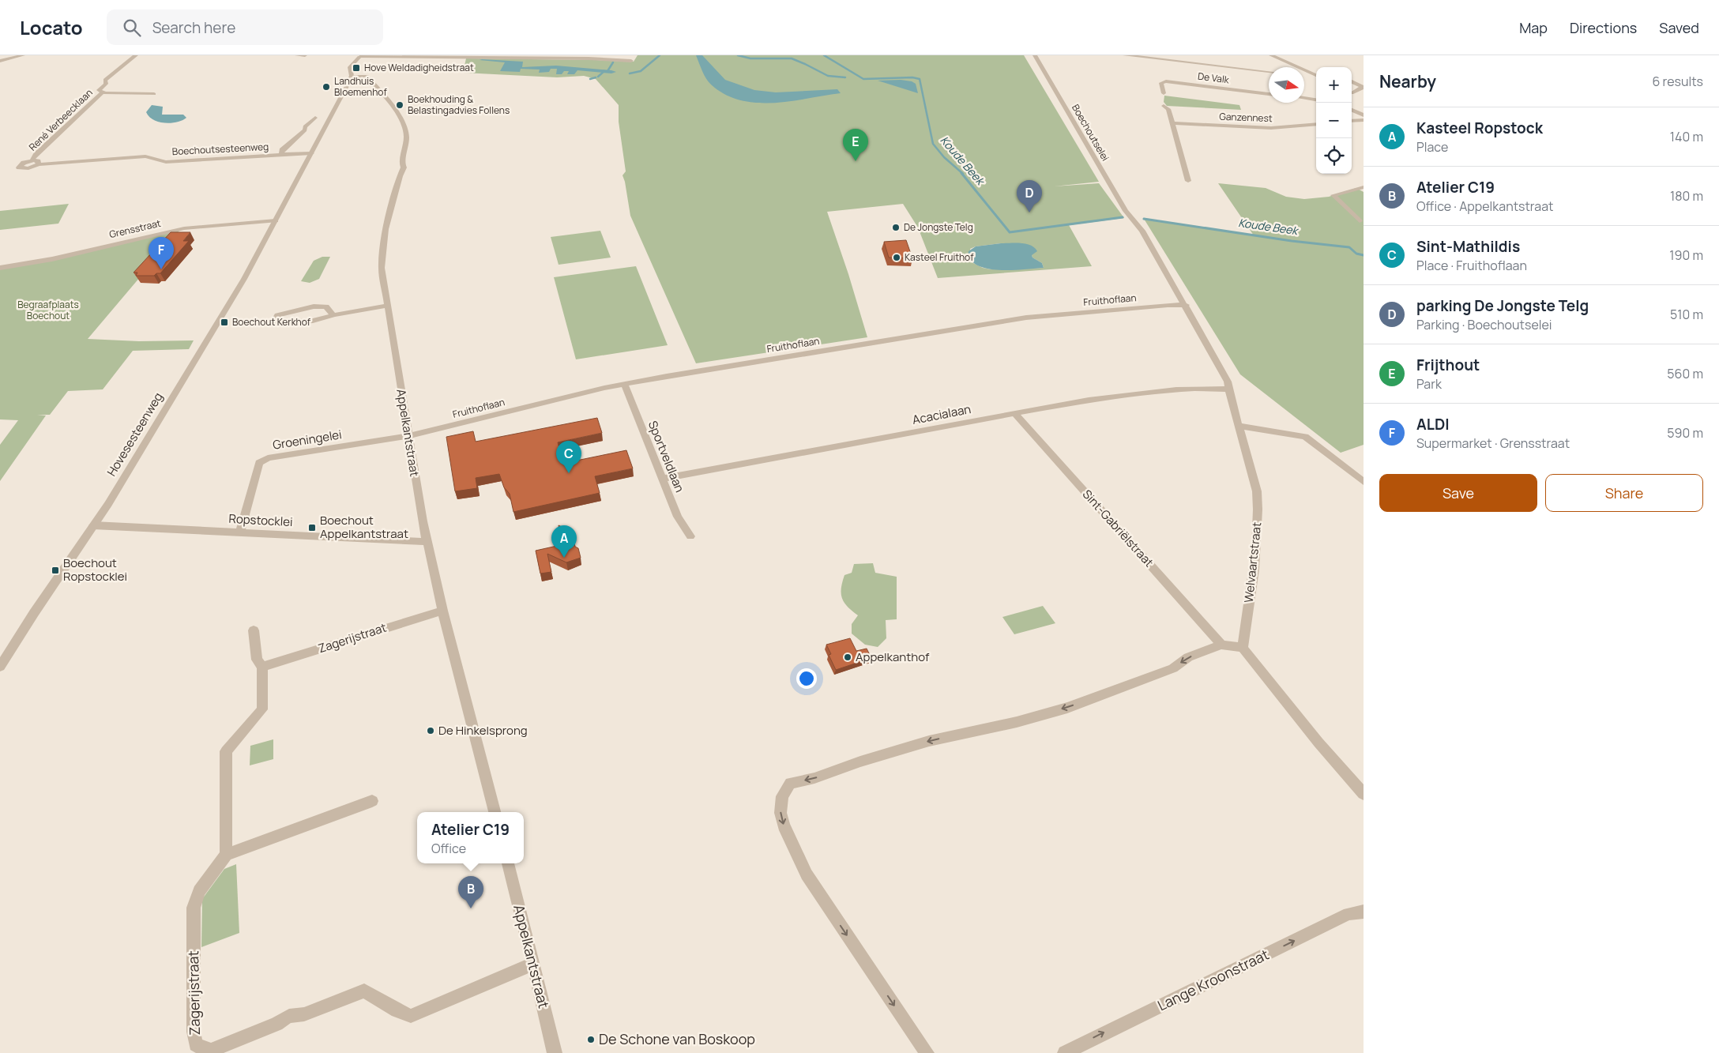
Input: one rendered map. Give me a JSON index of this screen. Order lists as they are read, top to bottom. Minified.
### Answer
{"streets":{"street":["De Valk","Ganzennest","René Verbeecklaan","Boechoutselei","Boechoutsesteenweg","Grensstraat","Fruithoflaan","Acacialaan","Appelkantstraat","Hovesesteenweg","Groeningelei","Sportveldlaan","Ropstocklei","Sint-Gabriëlstraat","Welvaartstraat","Zagerijstraat","Lange Kroonstraat"]},"crossings":[["René Verbeecklaan","Boechoutsesteenweg"],["Boechoutselei","Welvaartstraat"],["Boechoutsesteenweg","Hovesesteenweg"],["Grensstraat","Hovesesteenweg"],["Fruithoflaan","Appelkantstraat"],["Fruithoflaan","Groeningelei"],["Fruithoflaan","Sportveldlaan"],["Fruithoflaan","Welvaartstraat"],["Acacialaan","Sportveldlaan"],["Acacialaan","Sint-Gabriëlstraat"],["Acacialaan","Welvaartstraat"],["Appelkantstraat","Groeningelei"],["Appelkantstraat","Ropstocklei"],["Appelkantstraat","Zagerijstraat"],["Hovesesteenweg","Ropstocklei"],["Groeningelei","Ropstocklei"]],"one_way":["Lange Kroonstraat"],"water":["Koude Beek"],"parks":["Begraafplaats Boechout"],"places":{"transit":["Hove Weldadigheidstraat","Boechout Kerkhof","Boechout Appelkantstraat","Boechout Ropstocklei"],"other":["Landhuis Bloemenhof","Boekhouding & Belastingadvies Follens","De Jongste Telg","Kasteel Fruithof","Appelkanthof","De Hinkelsprong","De Schone van Boskoop"]},"north":"right","page":{"header":"Locato","search":"Search here","nav":["Map","Directions","Saved"],"heading":["Nearby","6 results"],"map_buttons":["+","−"],"list":[{"mark":"A","name":"Kasteel Ropstock","note":"Place","value":"140 m"},{"mark":"B","name":"Atelier C19","note":"Office · Appelkantstraat","value":"180 m"},{"mark":"C","name":"Sint-Mathildis","note":"Place · Fruithoflaan","value":"190 m"},{"mark":"D","name":"parking De Jongste Telg","note":"Parking · Boechoutselei","value":"510 m"},{"mark":"E","name":"Frijthout","note":"Park","value":"560 m"},{"mark":"F","name":"ALDI","note":"Supermarket · Grensstraat","value":"590 m"}],"pins":["E","D","F","C","A","B"],"buttons":["Save","Share"],"popup":["Atelier C19","Office"]}}
